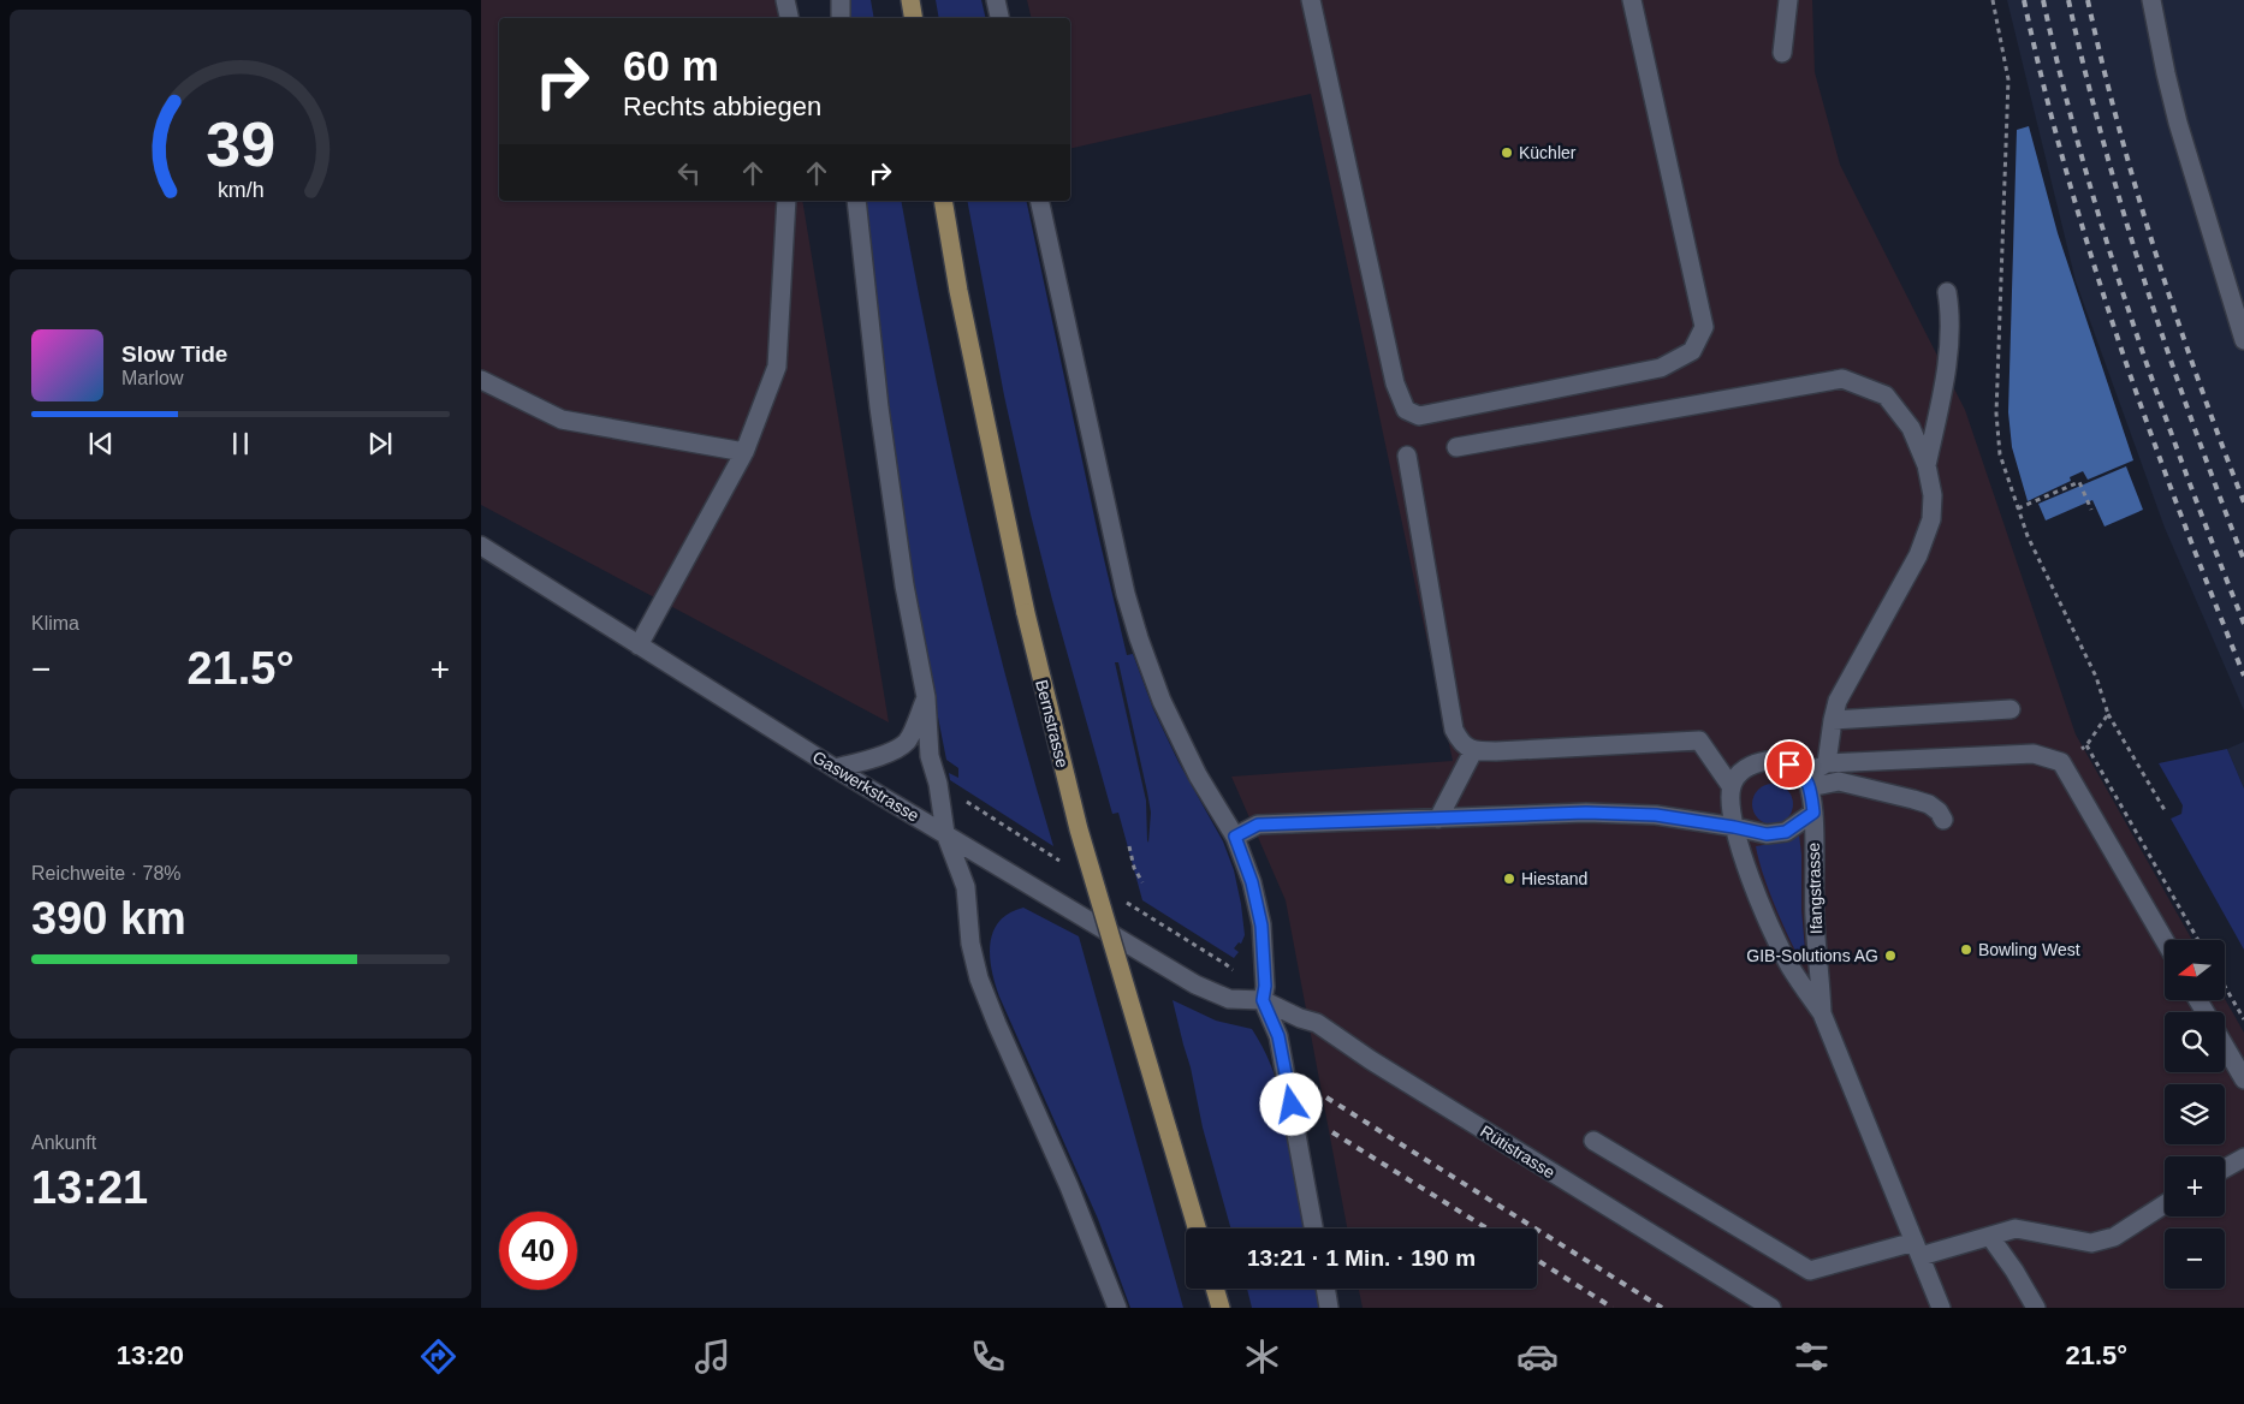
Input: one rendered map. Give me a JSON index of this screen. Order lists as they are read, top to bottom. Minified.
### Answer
{"streets":{"main road":["Bernstrasse"],"street":["Gaswerkstrasse","Ifangstrasse","Rütistrasse"]},"crossings":[["Gaswerkstrasse","Rütistrasse"]],"places":["Küchler","Hiestand","Bowling West","GIB-Solutions AG"],"north":"left","page":{"turn":["60 m","Rechts abbiegen"],"song":["Slow Tide","Marlow"],"tile":["Klima",["Reichweite · 78%","390 km"],["Ankunft","13:21"]],"heat":["−","21.5°","+"],"map_buttons":["+","−"],"limit":"40","trip":"13:21 · 1 Min. · 190 m","tabs":["13:20","21.5°"],"gauge":["39","km/h"]}}
